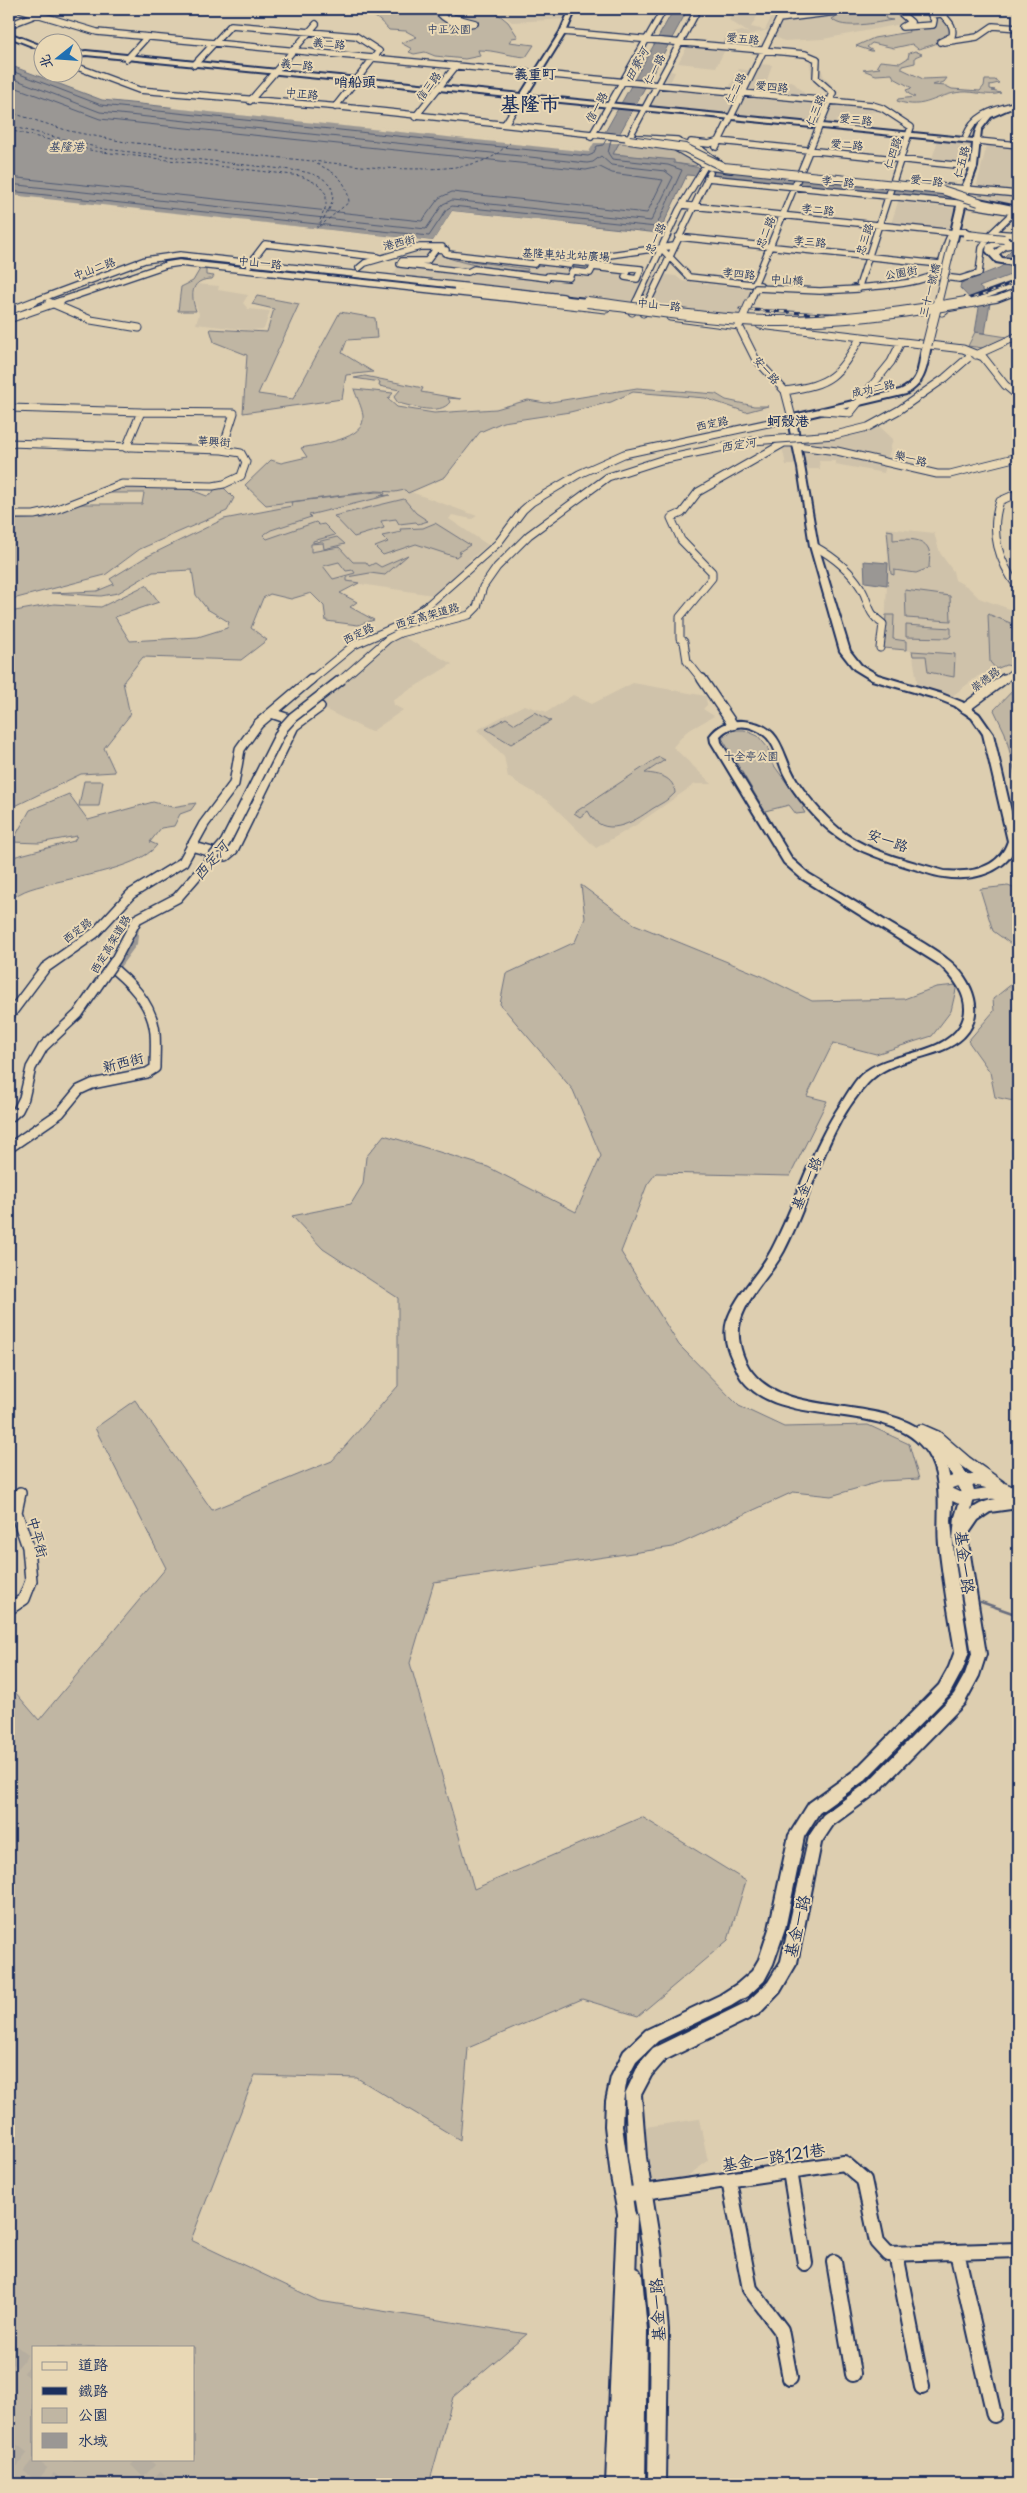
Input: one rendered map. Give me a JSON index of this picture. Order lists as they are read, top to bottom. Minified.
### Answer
{"streets":{"main road":["義一路","愛三路","仁五路","三十一號橋","安一路","成功二路","基金一路"],"street":["愛五路","義二路","仁一路","信三路","愛四路","仁二路","中正路","信一路","仁三路","愛二路","仁四路","愛一路","孝一路","孝二路","忠二路","忠一路","忠三路","孝三路","港西街","基隆車站北站廣場","中山一路","中山二路","公園街","孝四路","中山橋","西定路","華興街","樂一路","西定高架道路","崇德路","新西街","中平街","基金一路121巷"]},"crossings":[["愛五路","仁一路"],["愛五路","仁二路"],["愛五路","信一路"],["愛五路","仁三路"],["義二路","信三路"],["義二路","愛四路"],["義二路","信一路"],["義一路","仁一路"],["義一路","信三路"],["義一路","信一路"],["義一路","愛三路"],["仁一路","愛四路"],["仁一路","愛三路"],["仁一路","愛一路"],["信三路","中正路"],["愛四路","仁二路"],["愛四路","信一路"],["愛四路","仁三路"],["愛四路","仁四路"],["仁二路","愛三路"],["仁二路","愛二路"],["仁二路","愛一路"],["仁二路","孝一路"],["仁二路","忠一路"],["中正路","信一路"],["仁三路","愛三路"],["仁三路","愛二路"],["仁三路","愛一路"],["仁三路","孝一路"],["仁三路","忠二路"],["愛三路","仁四路"],["愛三路","仁五路"],["愛二路","仁四路"],["愛二路","仁五路"],["愛二路","愛一路"],["仁四路","愛一路"],["仁四路","孝一路"],["仁四路","忠三路"],["仁五路","愛一路"],["仁五路","孝一路"],["仁五路","三十一號橋"],["愛一路","孝一路"],["愛一路","忠一路"],["孝一路","忠二路"],["孝一路","忠一路"],["孝一路","忠三路"],["孝一路","三十一號橋"],["孝二路","忠二路"],["孝二路","忠一路"],["孝二路","忠三路"],["孝二路","公園街"],["孝二路","三十一號橋"],["忠二路","孝三路"],["忠二路","孝四路"],["忠一路","孝三路"],["忠一路","港西街"],["忠一路","中山一路"],["忠一路","孝四路"],["忠三路","孝三路"],["忠三路","公園街"],["忠三路","孝四路"],["忠三路","中山橋"],["孝三路","公園街"],["港西街","中山一路"],["港西街","孝四路"],["中山一路","中山二路"],["中山一路","三十一號橋"],["中山一路","成功二路"],["中山一路","西定高架道路"],["公園街","孝四路"],["公園街","中山橋"],["公園街","三十一號橋"],["孝四路","中山橋"],["中山橋","安一路"],["三十一號橋","成功二路"],["安一路","成功二路"],["安一路","西定路"],["安一路","樂一路"],["安一路","崇德路"],["安一路","基金一路"],["成功二路","西定路"],["基金一路","基金一路121巷"]],"districts":["義重町","哨船頭","基隆市","蚵殼港"],"water":["田寮河","基隆港","西定河"],"parks":["中正公園","十全亭公園"],"legend":["道路","鐵路","公園","水域"],"north":"left"}
